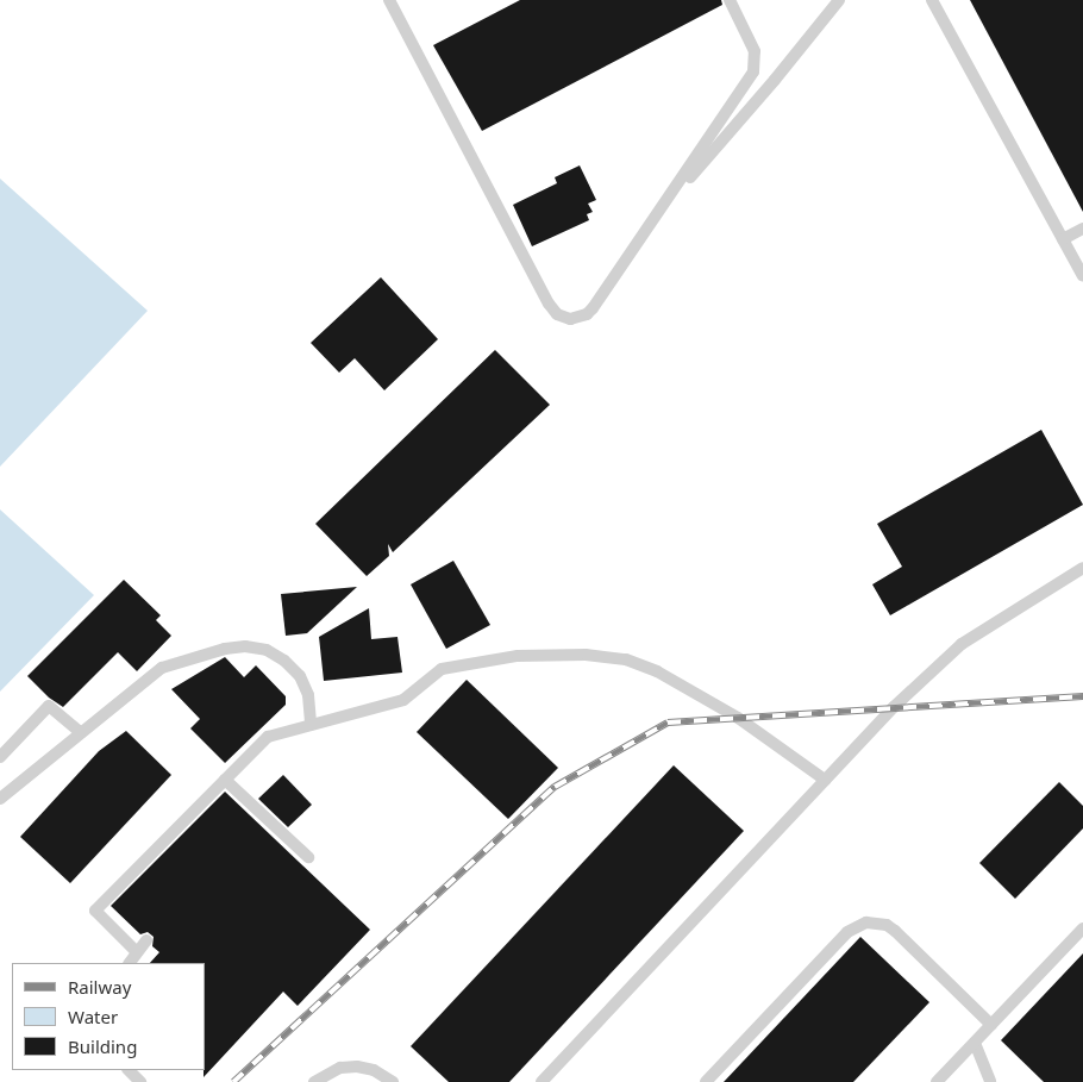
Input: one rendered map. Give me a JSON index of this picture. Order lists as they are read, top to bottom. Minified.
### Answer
{"legend":["Railway","Water","Building"]}
